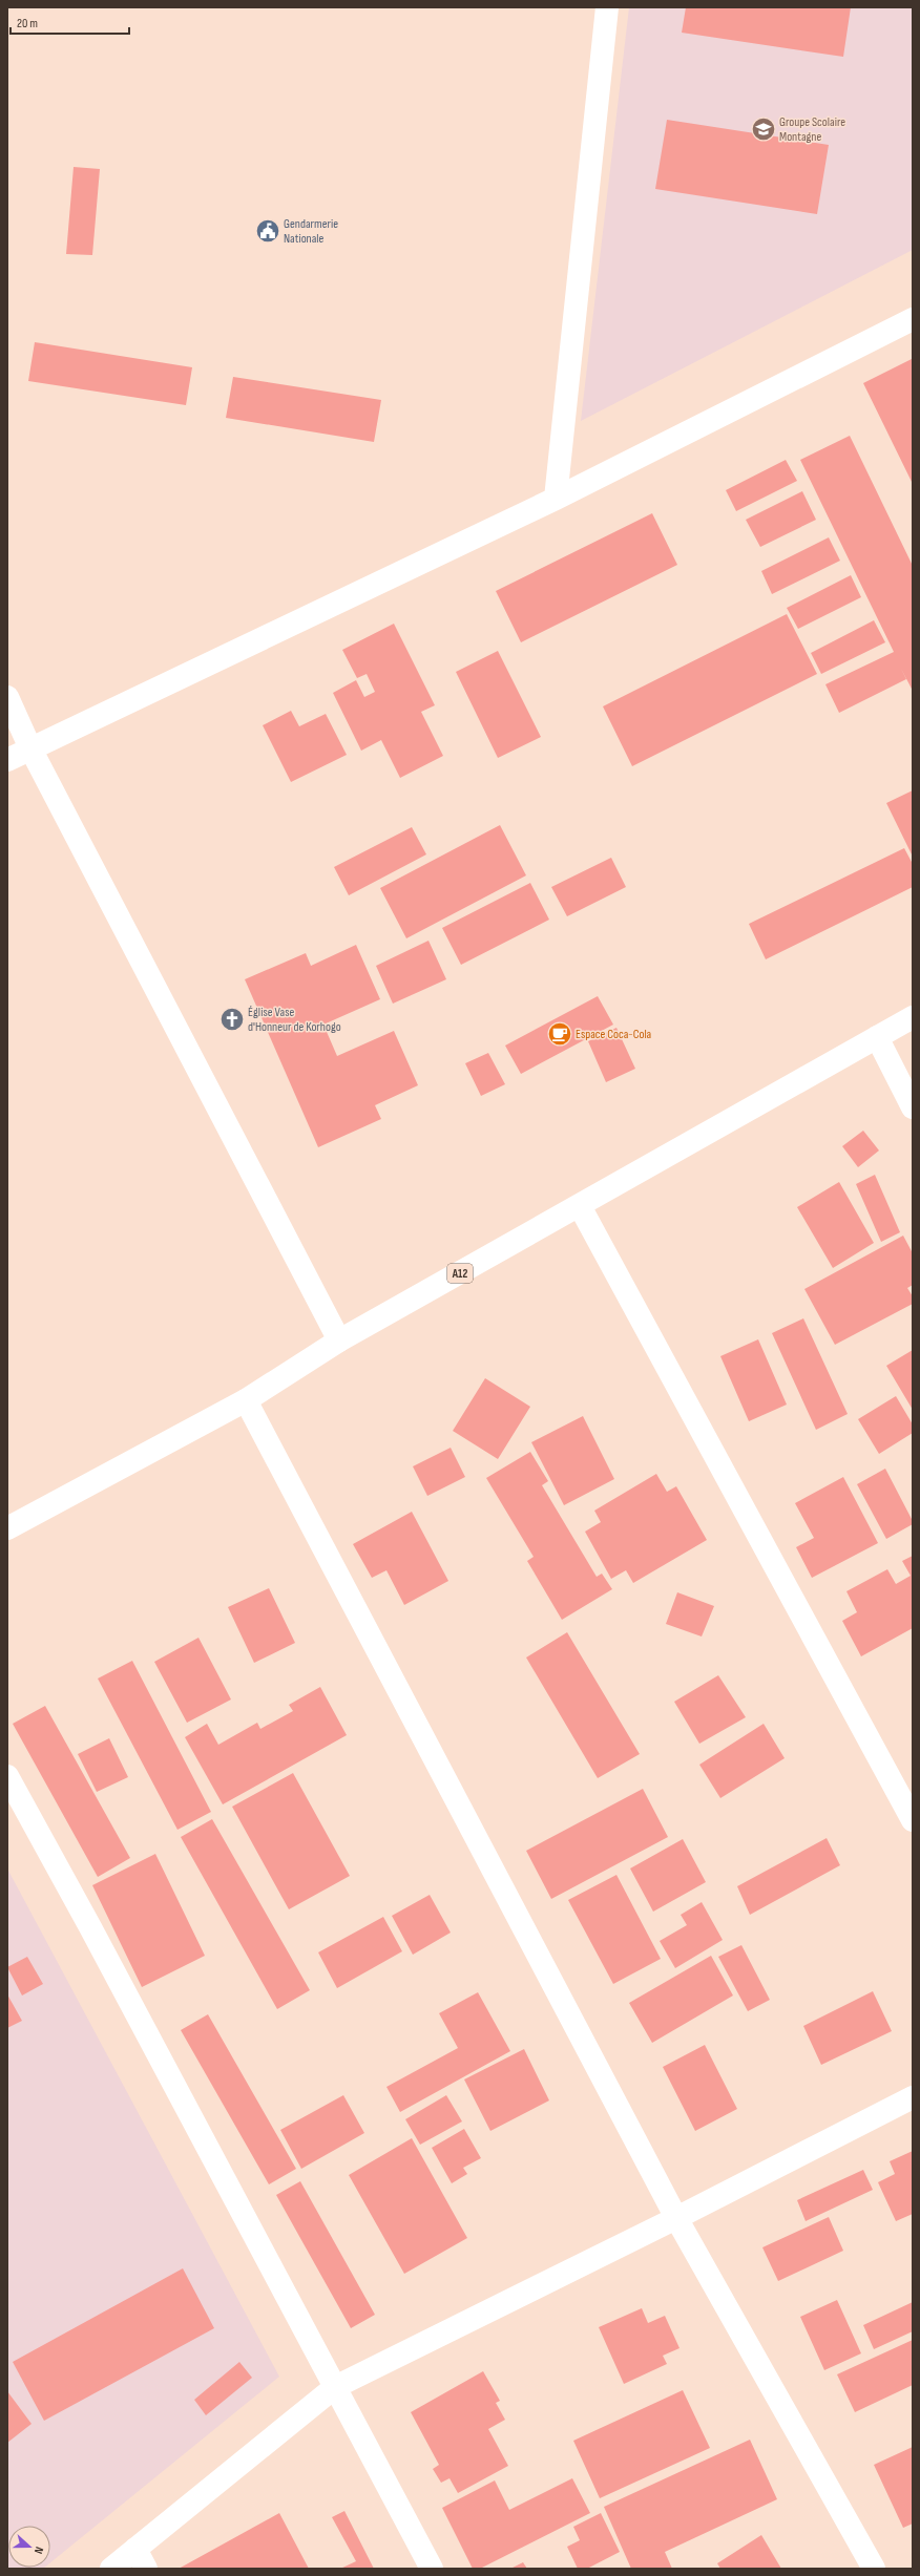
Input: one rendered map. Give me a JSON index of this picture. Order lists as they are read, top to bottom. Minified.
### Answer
{"streets":{"street":["A12"]},"places":{"school or university":["Groupe Scolaire Montagne"],"public building":["Gendarmerie Nationale"],"church":["Église Vase d'Honneur de Korhogo"],"cafe":["Espace Coca-Cola"]},"scale_bar":"20 m","north":"right"}
